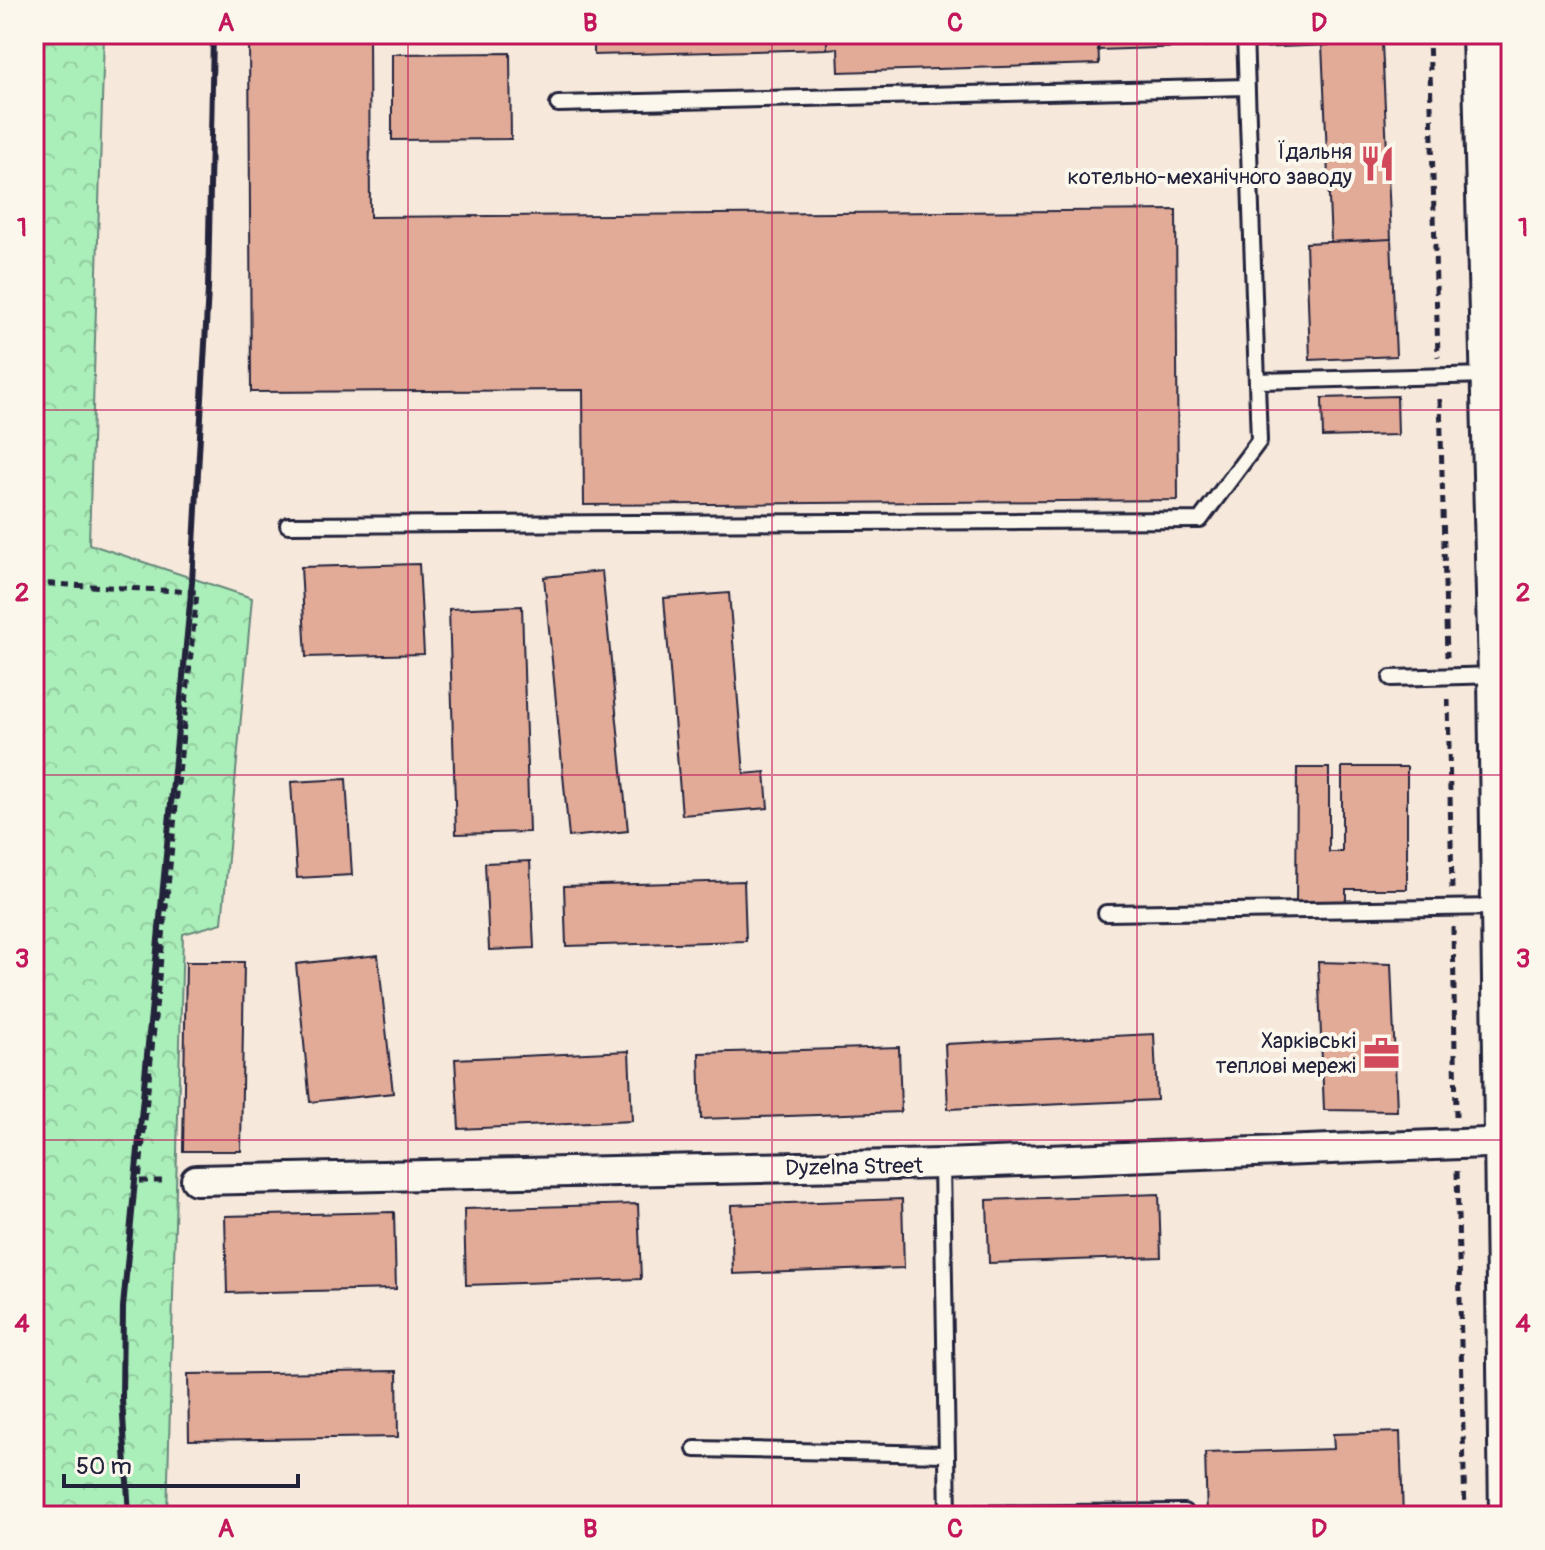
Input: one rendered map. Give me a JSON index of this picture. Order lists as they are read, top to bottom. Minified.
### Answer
{"streets":{"street":["Dyzelna Street"]},"places":{"restaurant":["Їдальня котельно-механічного заводу"],"office":["Харківські теплові мережі"]},"scale_bar":"50 m","grid":{"columns":["A","B","C","D"],"rows":["1","2","3","4"]}}
